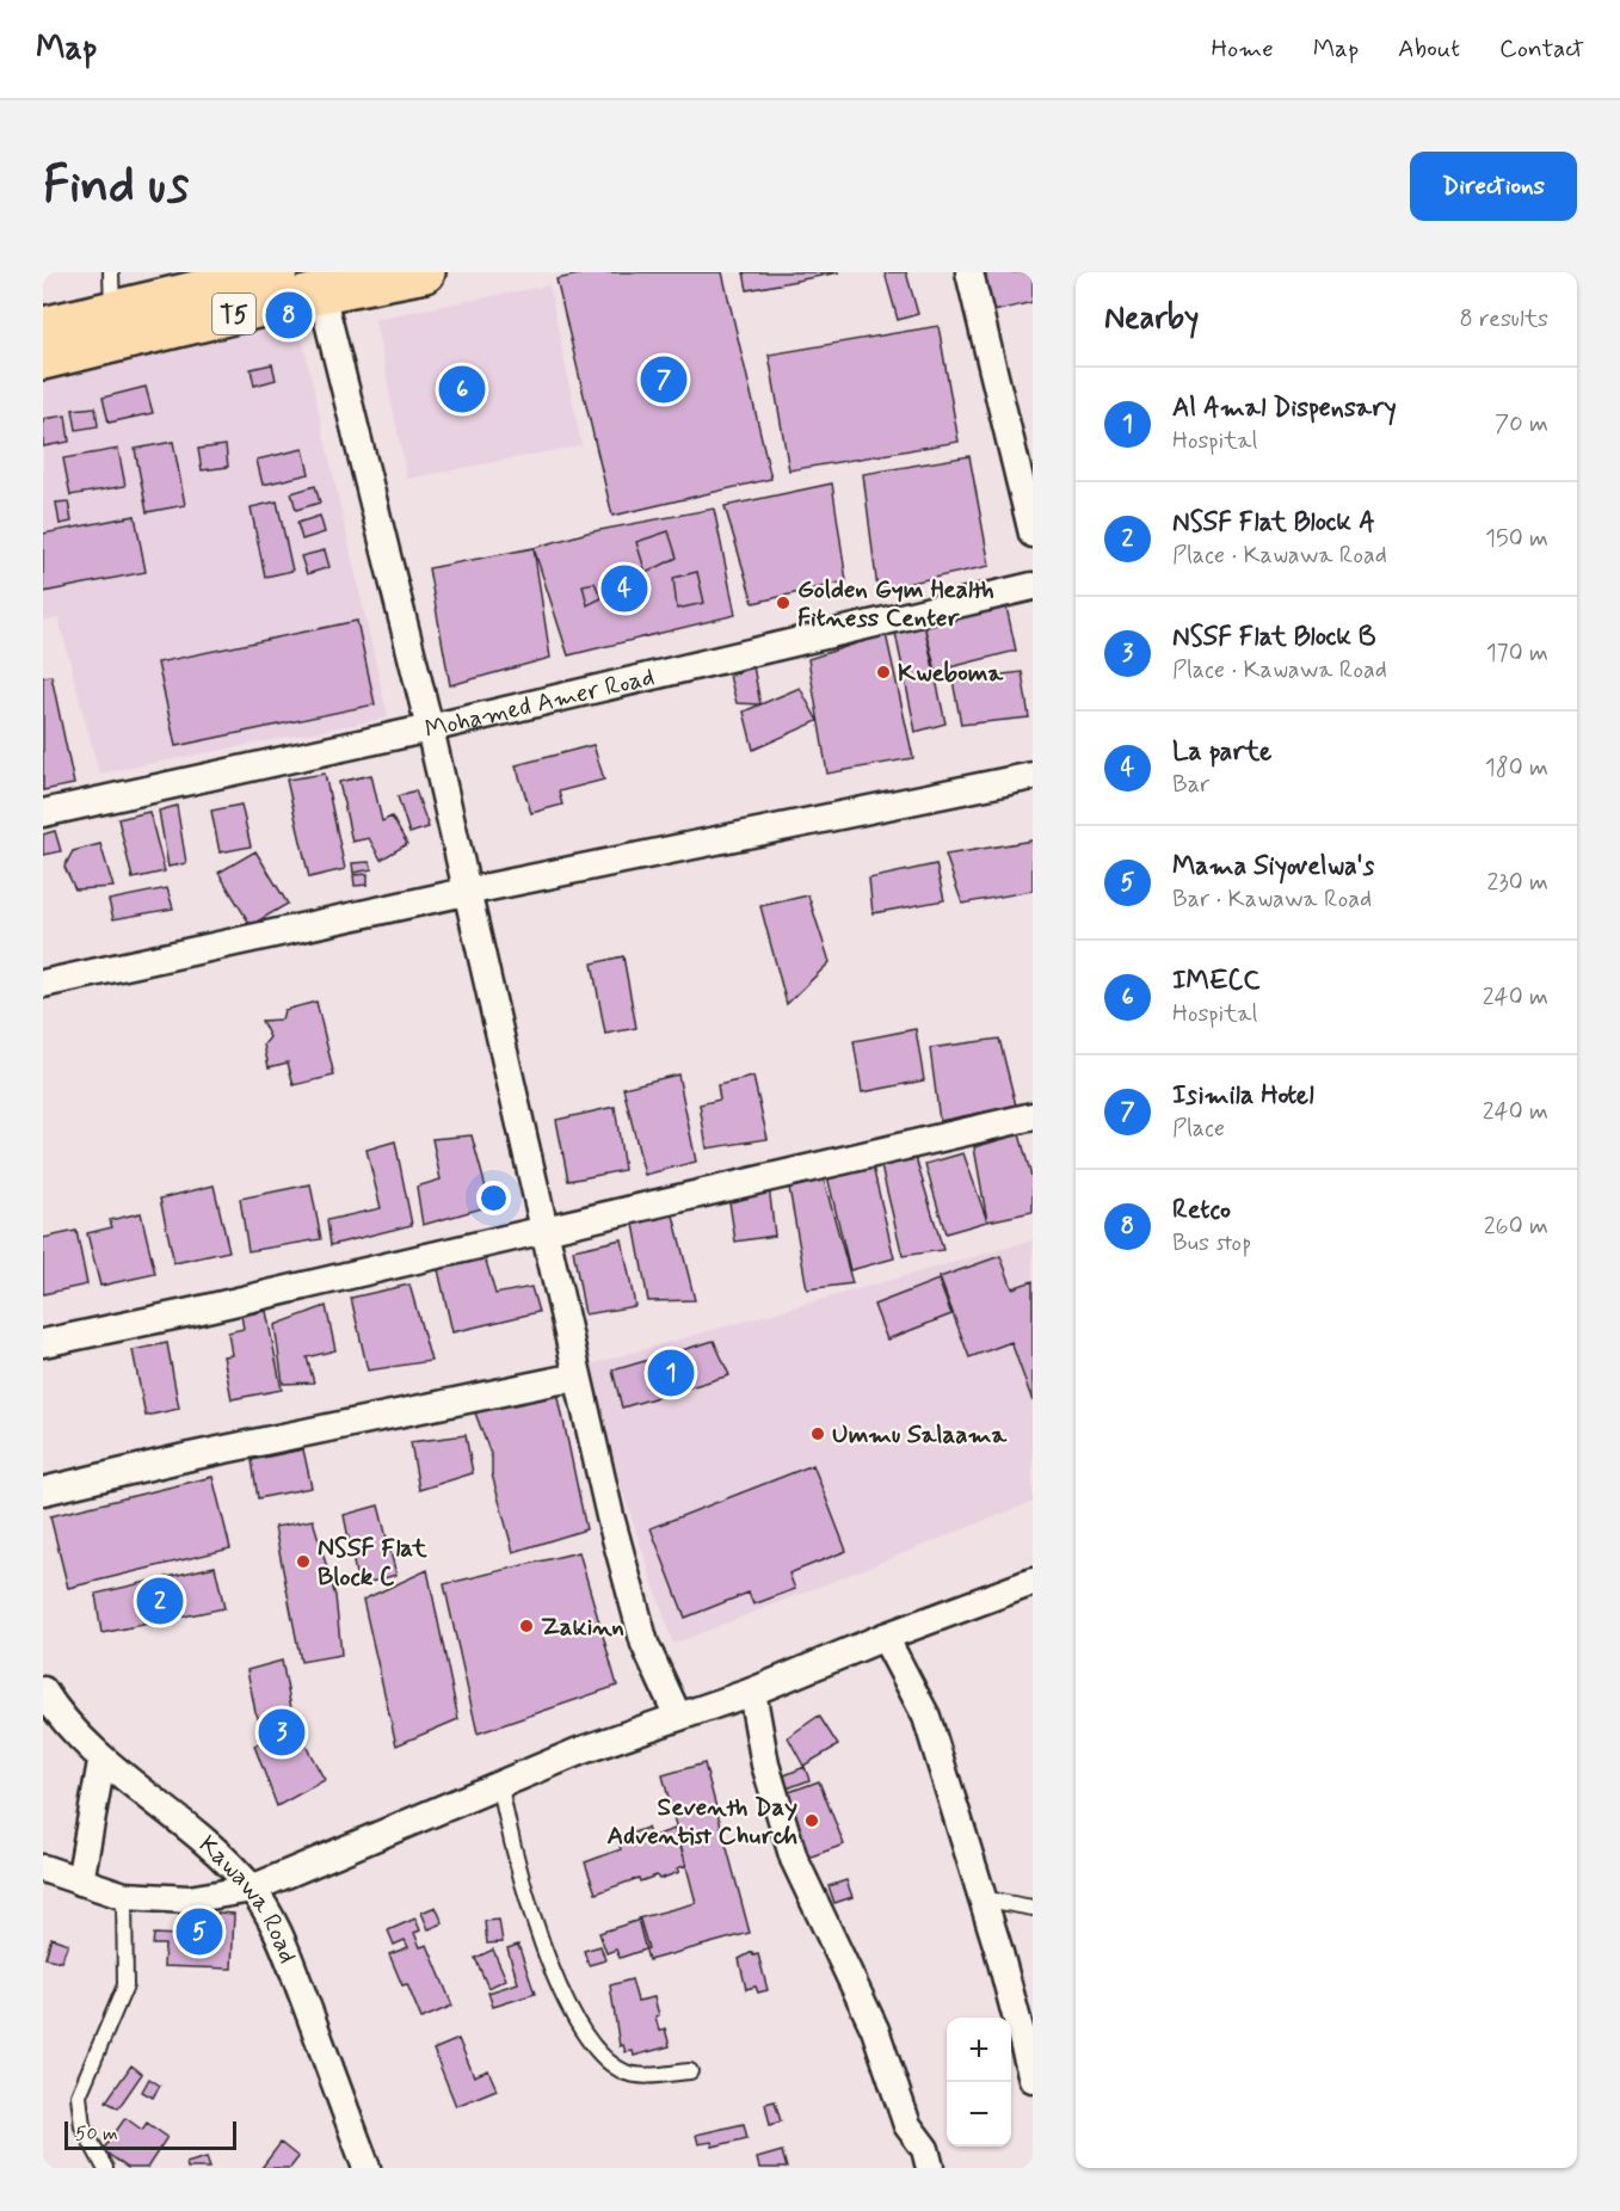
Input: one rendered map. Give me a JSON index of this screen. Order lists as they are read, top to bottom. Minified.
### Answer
{"streets":{"highway":["T5"],"street":["Mohamed Amer Road","Kawawa Road"]},"places":["Golden Gym Health Fitness Center","Kweboma","Ummu Salaama","NSSF Flat Block C","Zakinn","Seventh Day Adventist Church"],"scale_bar":"50 m","page":{"header":"Map","nav":["Home","Map","About","Contact"],"buttons":"Directions","title":"Find us","heading":["Nearby","8 results"],"pins":["8","7","6","4","1","2","3","5"],"list":[{"mark":"1","name":"Al Amal Dispensary","note":"Hospital","value":"70 m"},{"mark":"2","name":"NSSF Flat Block A","note":"Place · Kawawa Road","value":"150 m"},{"mark":"3","name":"NSSF Flat Block B","note":"Place · Kawawa Road","value":"170 m"},{"mark":"4","name":"La parte","note":"Bar","value":"180 m"},{"mark":"5","name":"Mama Siyovelwa's","note":"Bar · Kawawa Road","value":"230 m"},{"mark":"6","name":"IMECC","note":"Hospital","value":"240 m"},{"mark":"7","name":"Isimila Hotel","note":"Place","value":"240 m"},{"mark":"8","name":"Retco","note":"Bus stop","value":"260 m"}],"map_buttons":["+","−"],"scale":"50 m"}}
